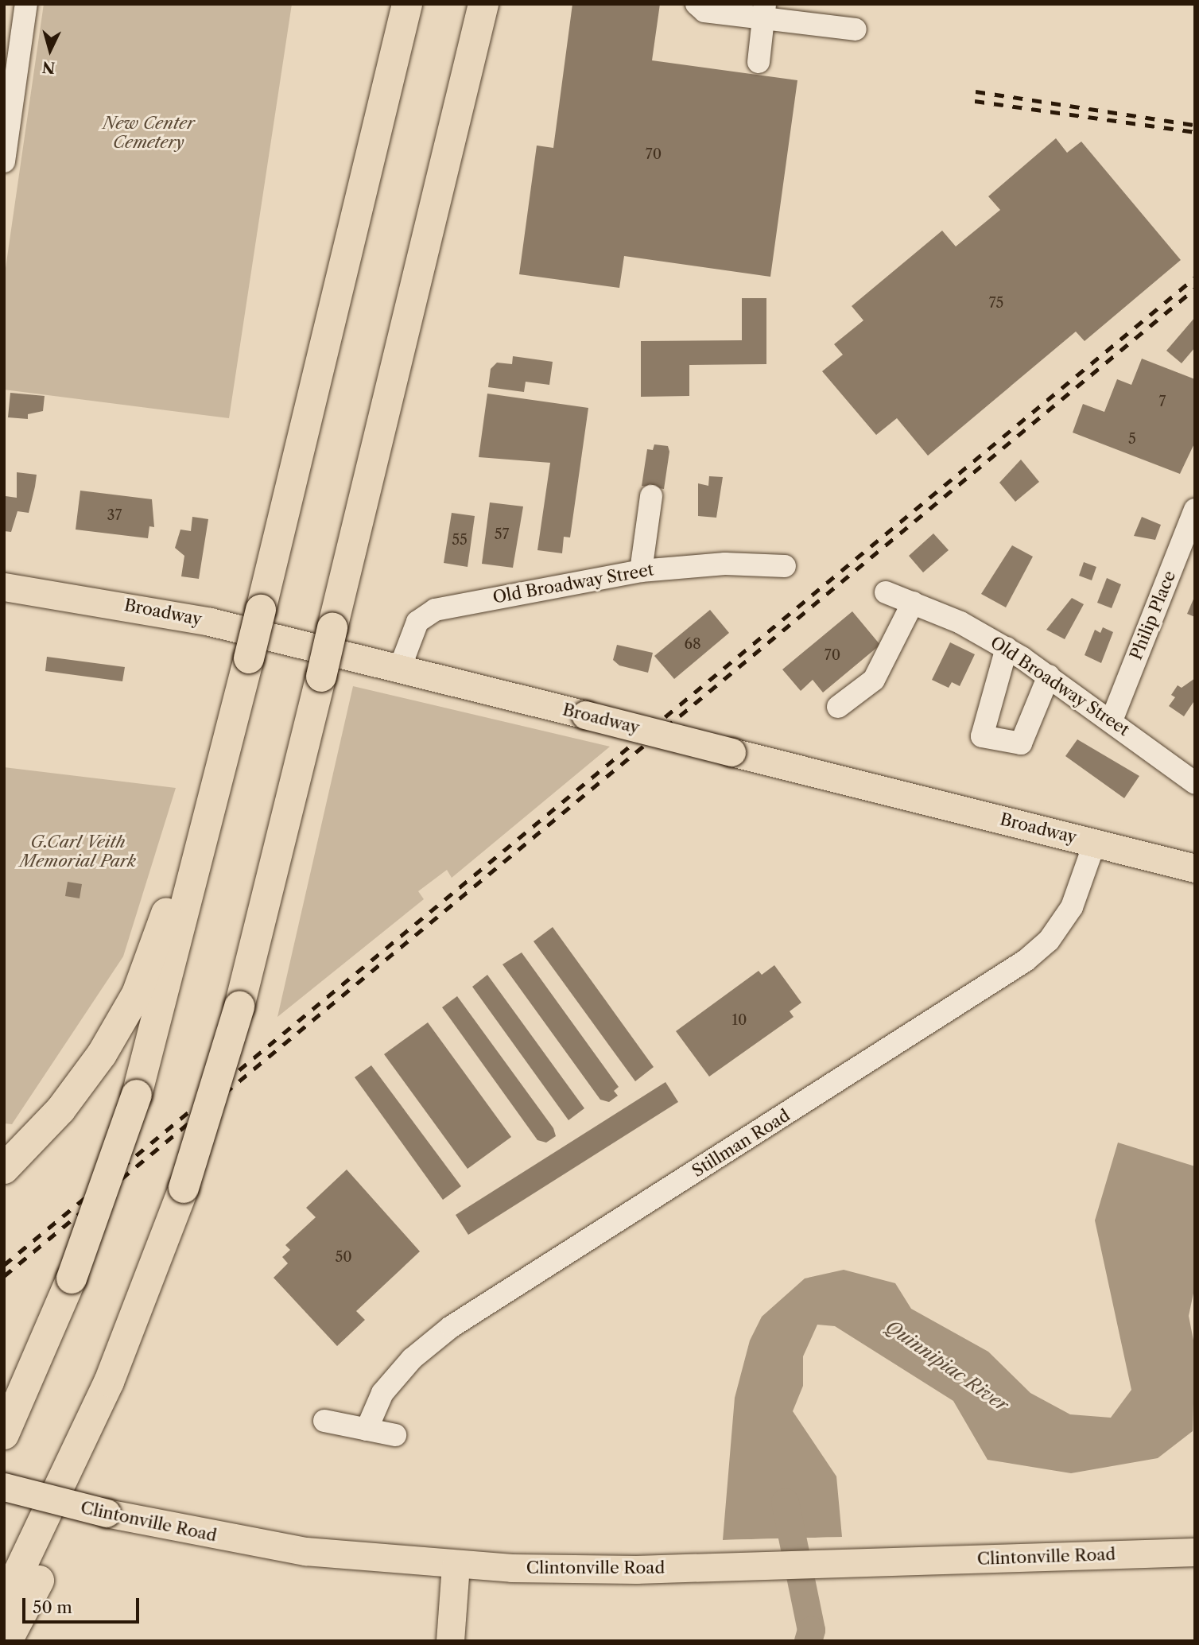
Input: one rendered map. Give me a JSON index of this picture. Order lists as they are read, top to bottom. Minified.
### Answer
{"streets":{"main road":["Broadway","Clintonville Road"],"street":["Old Broadway Street","Philip Place","Stillman Road"]},"crossings":[["Old Broadway Street","Broadway"],["Old Broadway Street","Philip Place"],["Broadway","Stillman Road"]],"water":["Quinnipiac River"],"parks":["New Center Cemetery","G.Carl Veith Memorial Park"],"house_numbers":["70","75","7","5","37","57","55","68","70","10","50"],"scale_bar":"50 m","north":"bottom"}
